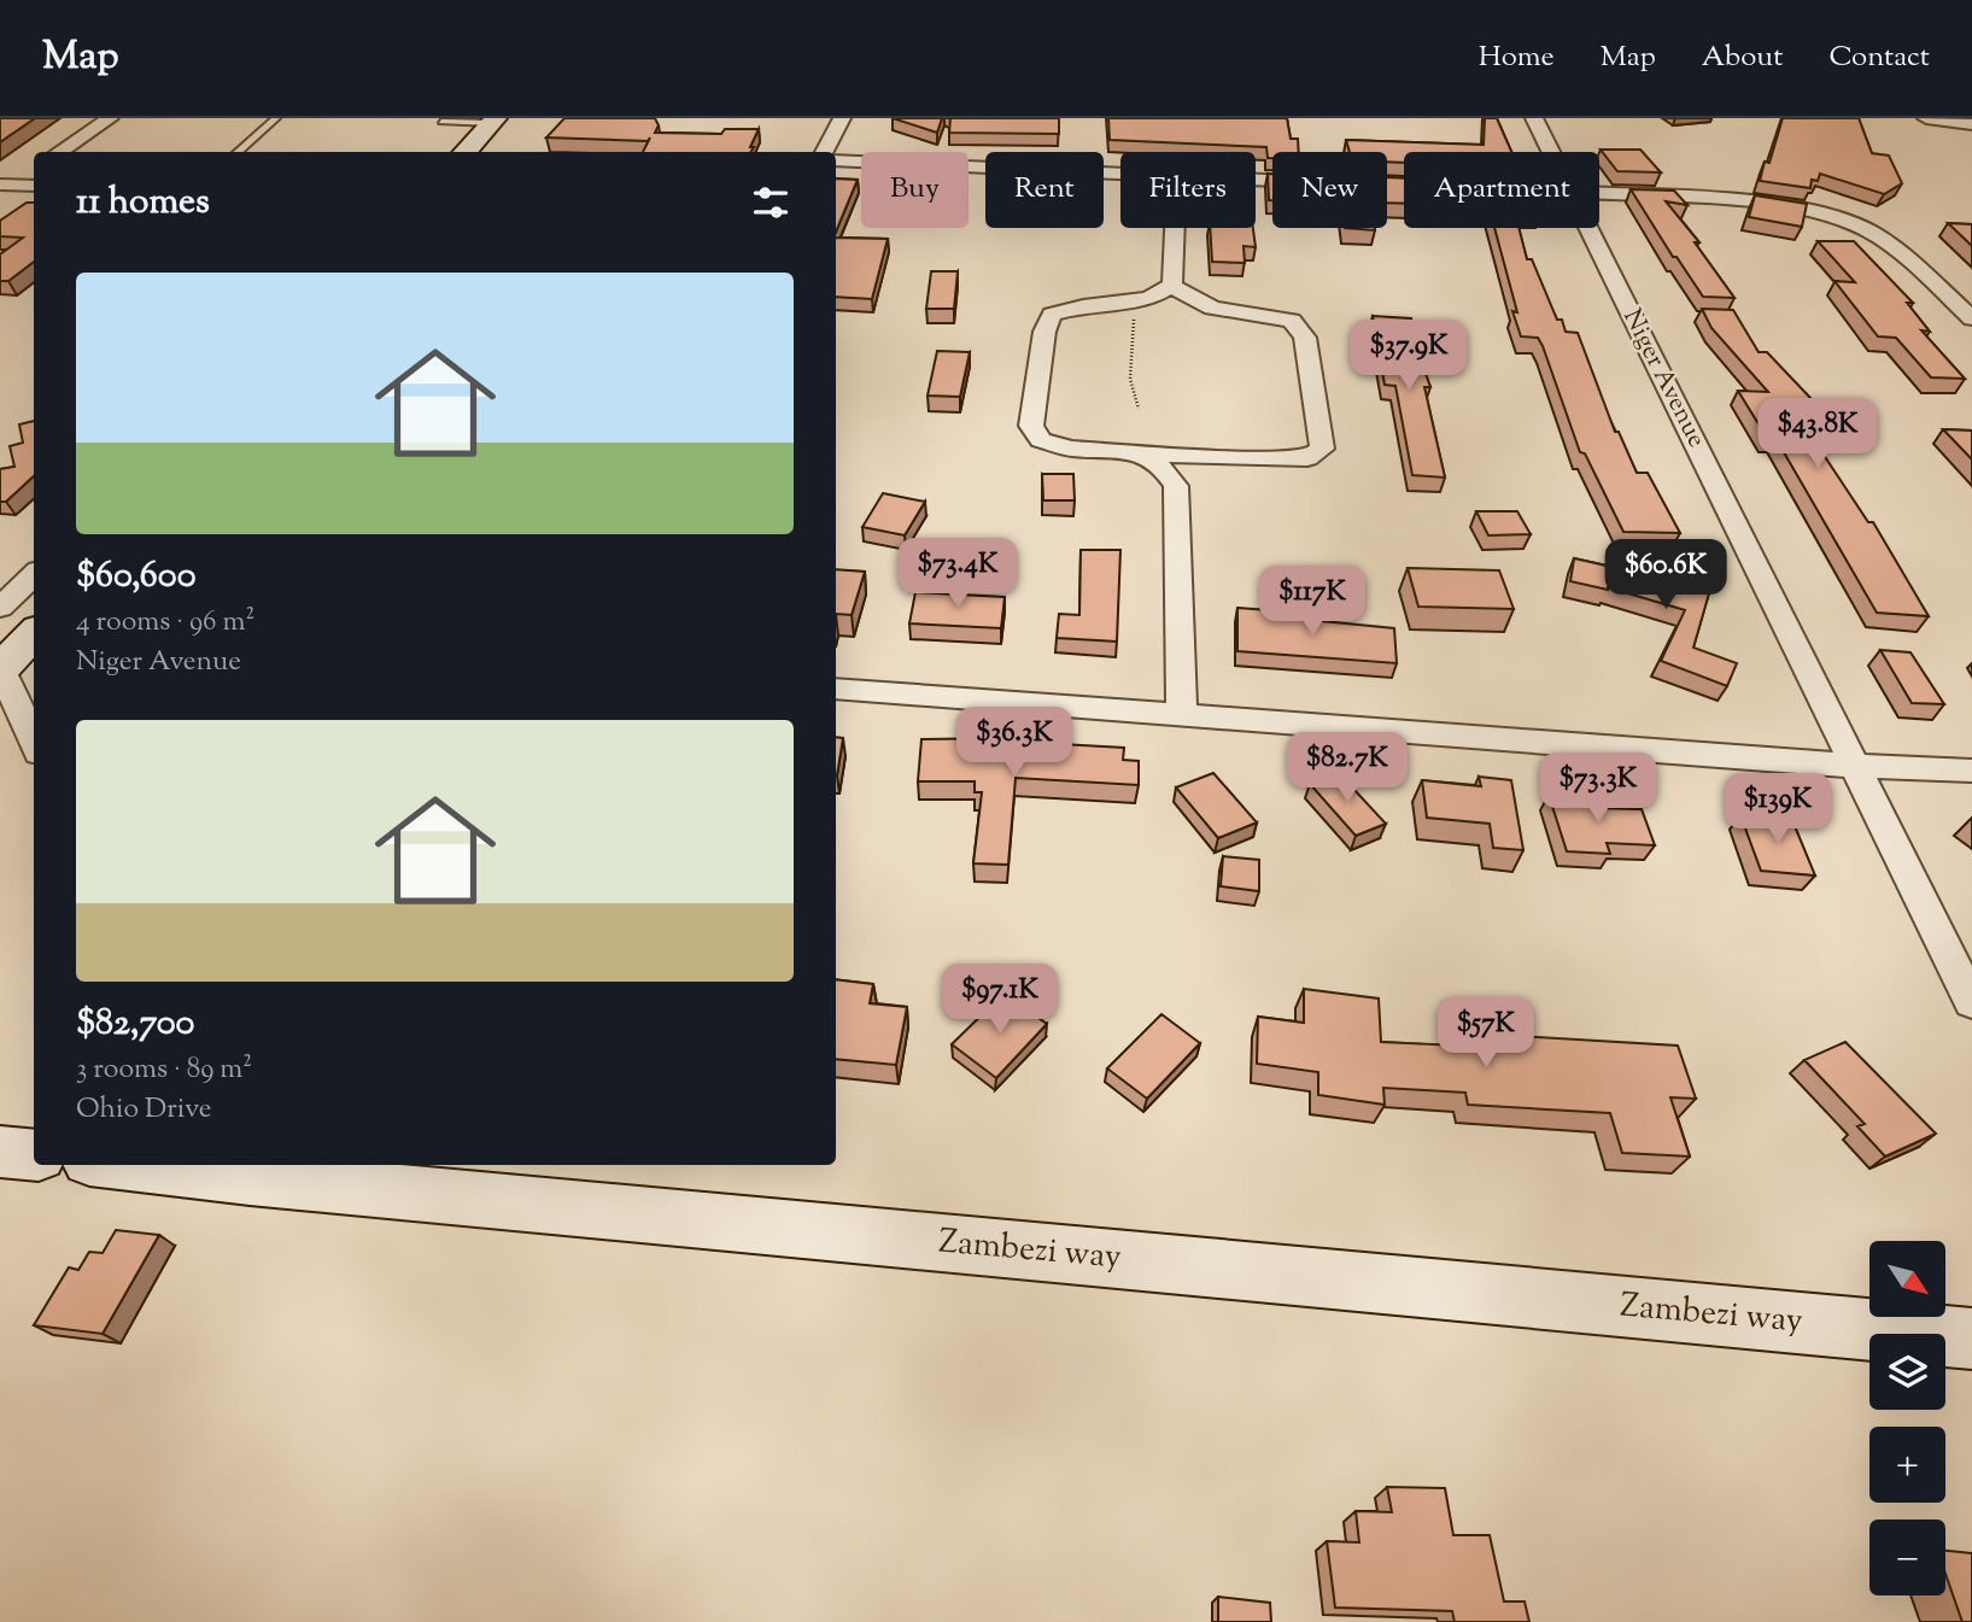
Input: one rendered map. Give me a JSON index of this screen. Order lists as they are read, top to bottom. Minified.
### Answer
{"streets":{"main road":["Zambezi way"],"street":["Niger Avenue"]},"north":"bottom right","page":{"header":"Map","nav":["Home","Map","About","Contact"],"chip":["Buy","Rent","Filters","New","Apartment"],"heading":"11 homes","list":[{"name":"$60,600","note":"4 rooms · 96 m² · Niger Avenue"},{"name":"$82,700","note":"3 rooms · 89 m² · Ohio Drive"}],"price":["$37.9K","$43.8K","$73.4K","$60.6K","$117K","$36.3K","$82.7K","$73.3K","$139K","$97.1K","$57K"],"map_buttons":["+","−"]}}
